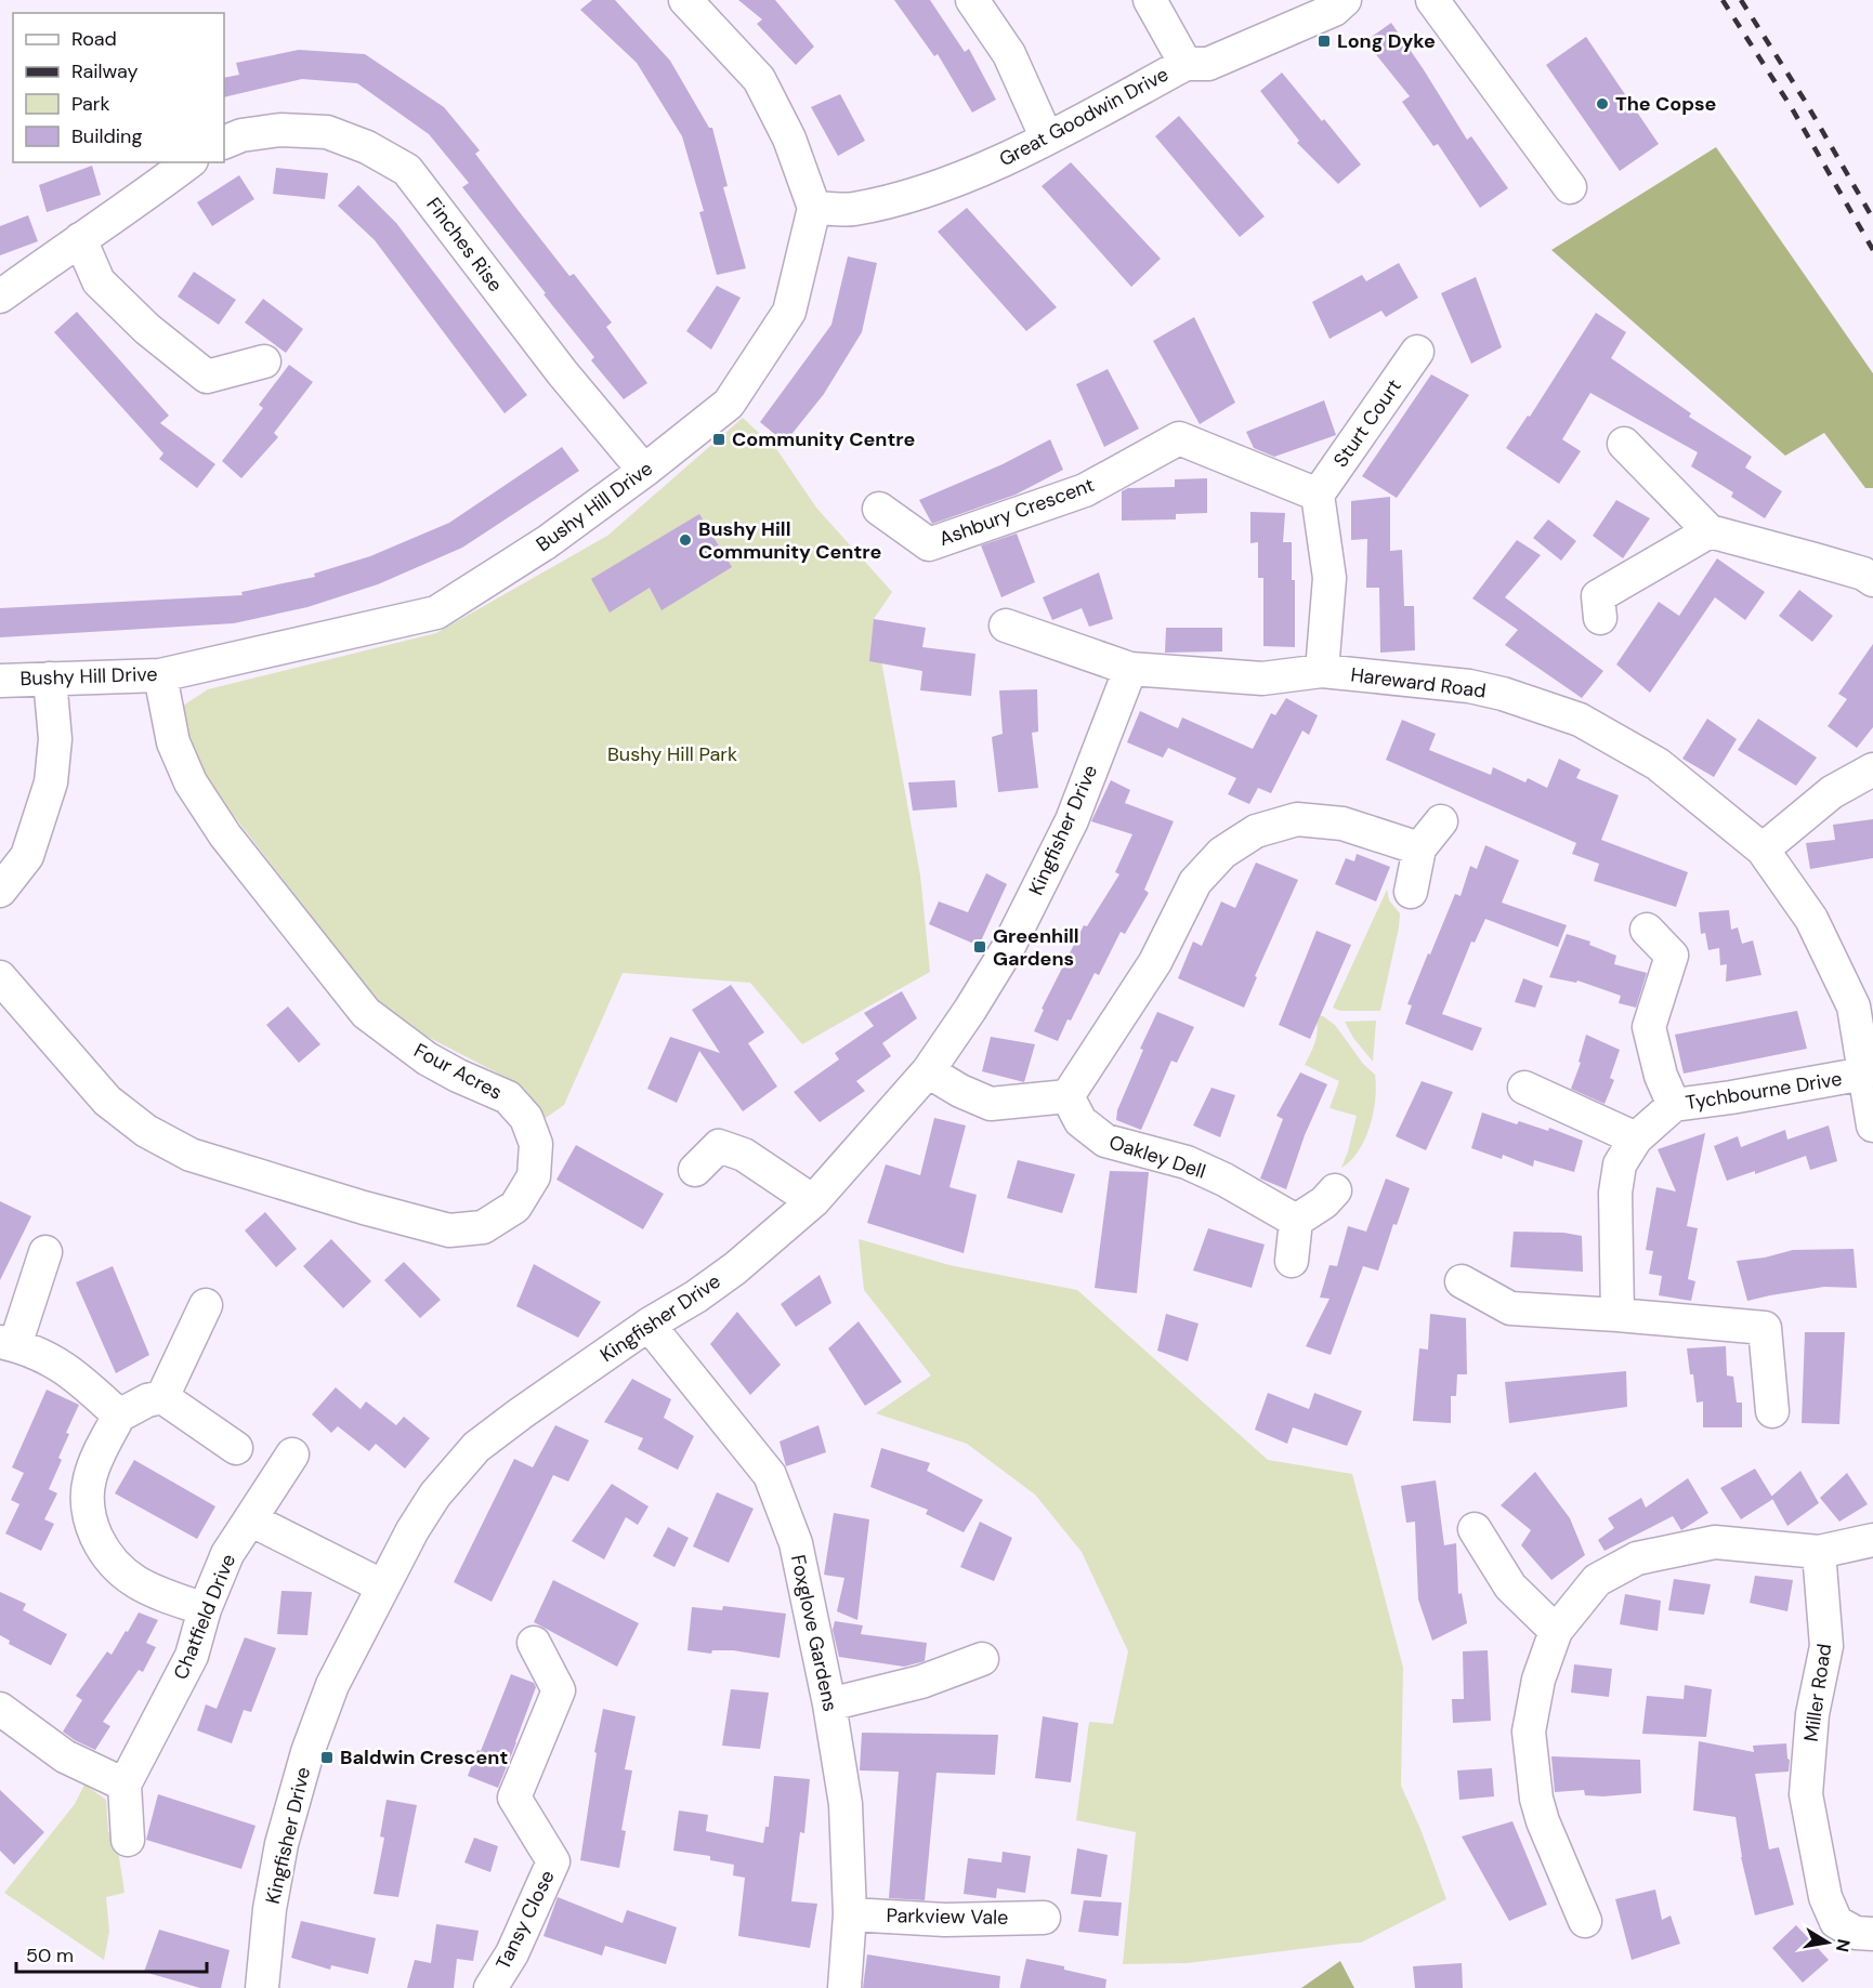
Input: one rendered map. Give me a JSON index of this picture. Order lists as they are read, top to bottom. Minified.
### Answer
{"streets":{"street":["Great Goodwin Drive","Finches Rise","Sturt Court","Bushy Hill Drive","Ashbury Crescent","Hareward Road","Kingfisher Drive","Four Acres","Tychbourne Drive","Oakley Dell","Chatfield Drive","Foxglove Gardens","Miller Road","Parkview Vale","Tansy Close"]},"crossings":[["Great Goodwin Drive","Bushy Hill Drive"],["Finches Rise","Bushy Hill Drive"],["Sturt Court","Ashbury Crescent"],["Bushy Hill Drive","Four Acres"],["Hareward Road","Kingfisher Drive"],["Hareward Road","Tychbourne Drive"],["Kingfisher Drive","Foxglove Gardens"],["Foxglove Gardens","Parkview Vale"]],"parks":["Bushy Hill Park"],"places":{"transit":["Long Dyke","Community Centre","Greenhill Gardens","Baldwin Crescent"],"other":["The Copse","Bushy Hill Community Centre"]},"legend":["Road","Railway","Park","Building"],"scale_bar":"50 m","north":"right"}
